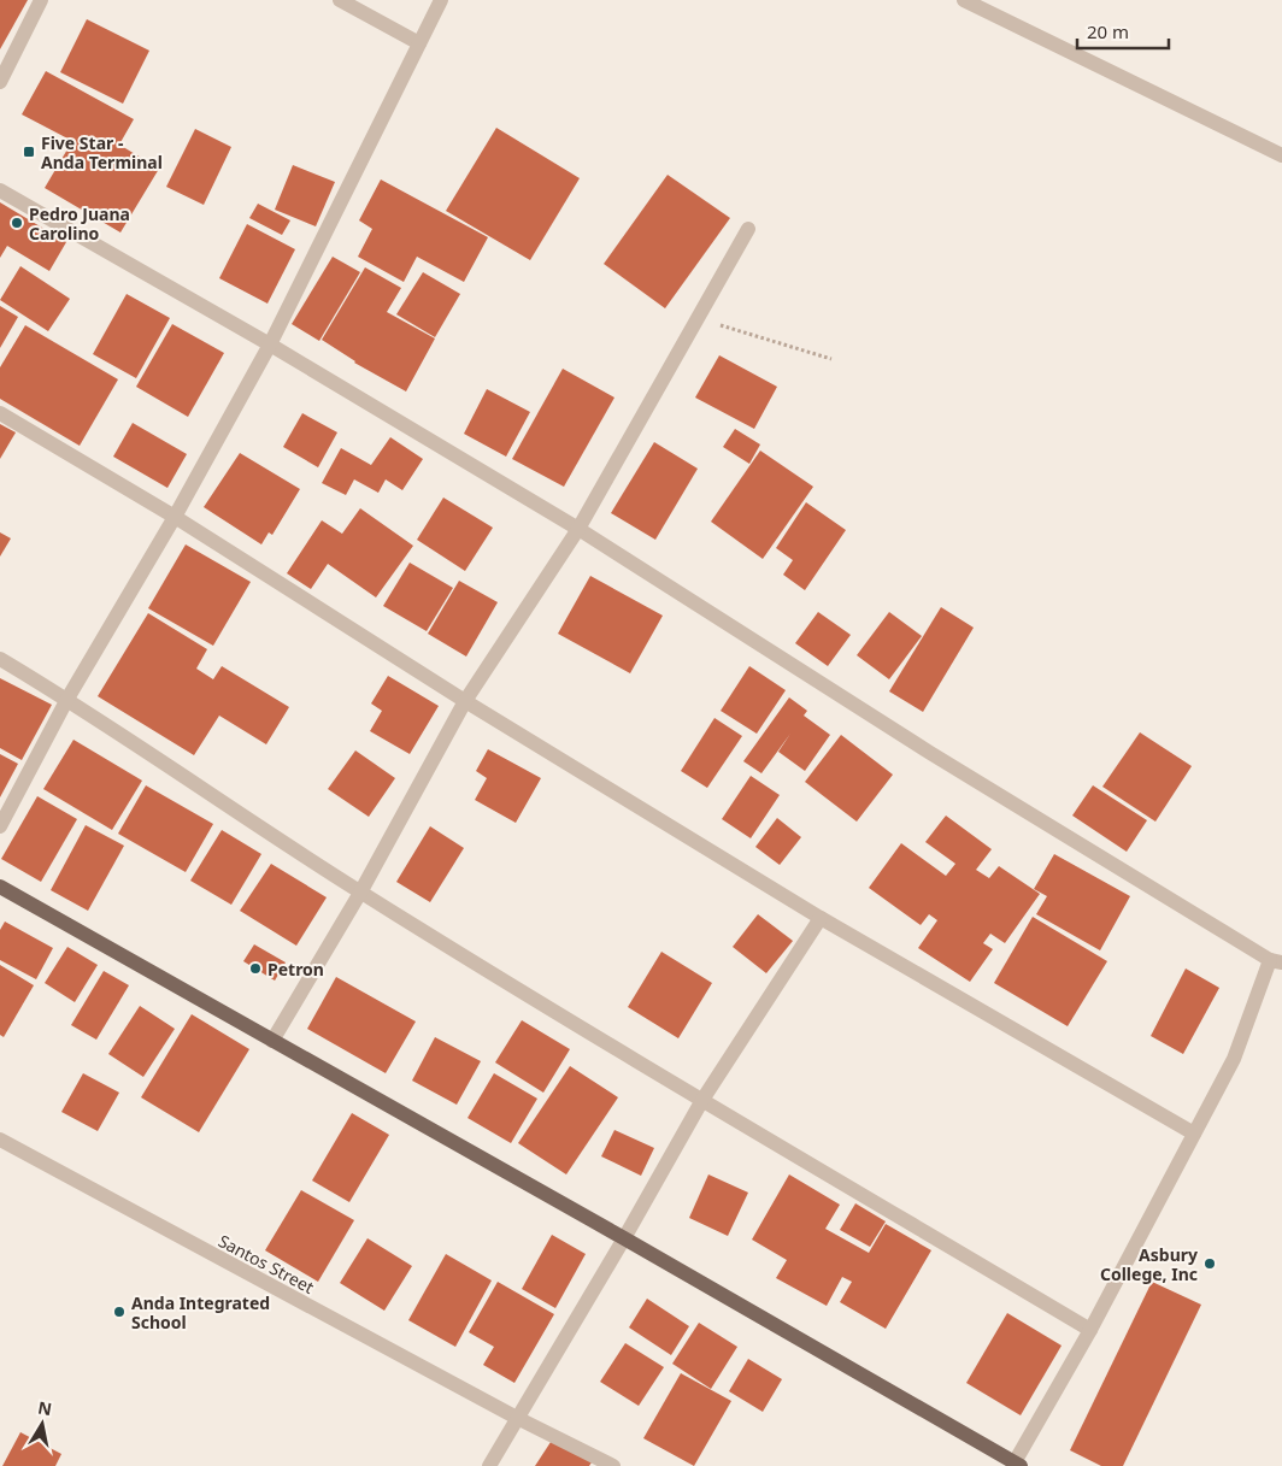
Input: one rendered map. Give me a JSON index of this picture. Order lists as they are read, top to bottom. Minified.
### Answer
{"streets":{"street":["Santos Street"]},"places":{"transit":["Five Star - Anda Terminal"],"other":["Pedro Juana Carolino","Petron","Asbury College, Inc","Anda Integrated School"]},"scale_bar":"20 m","north":"top"}
